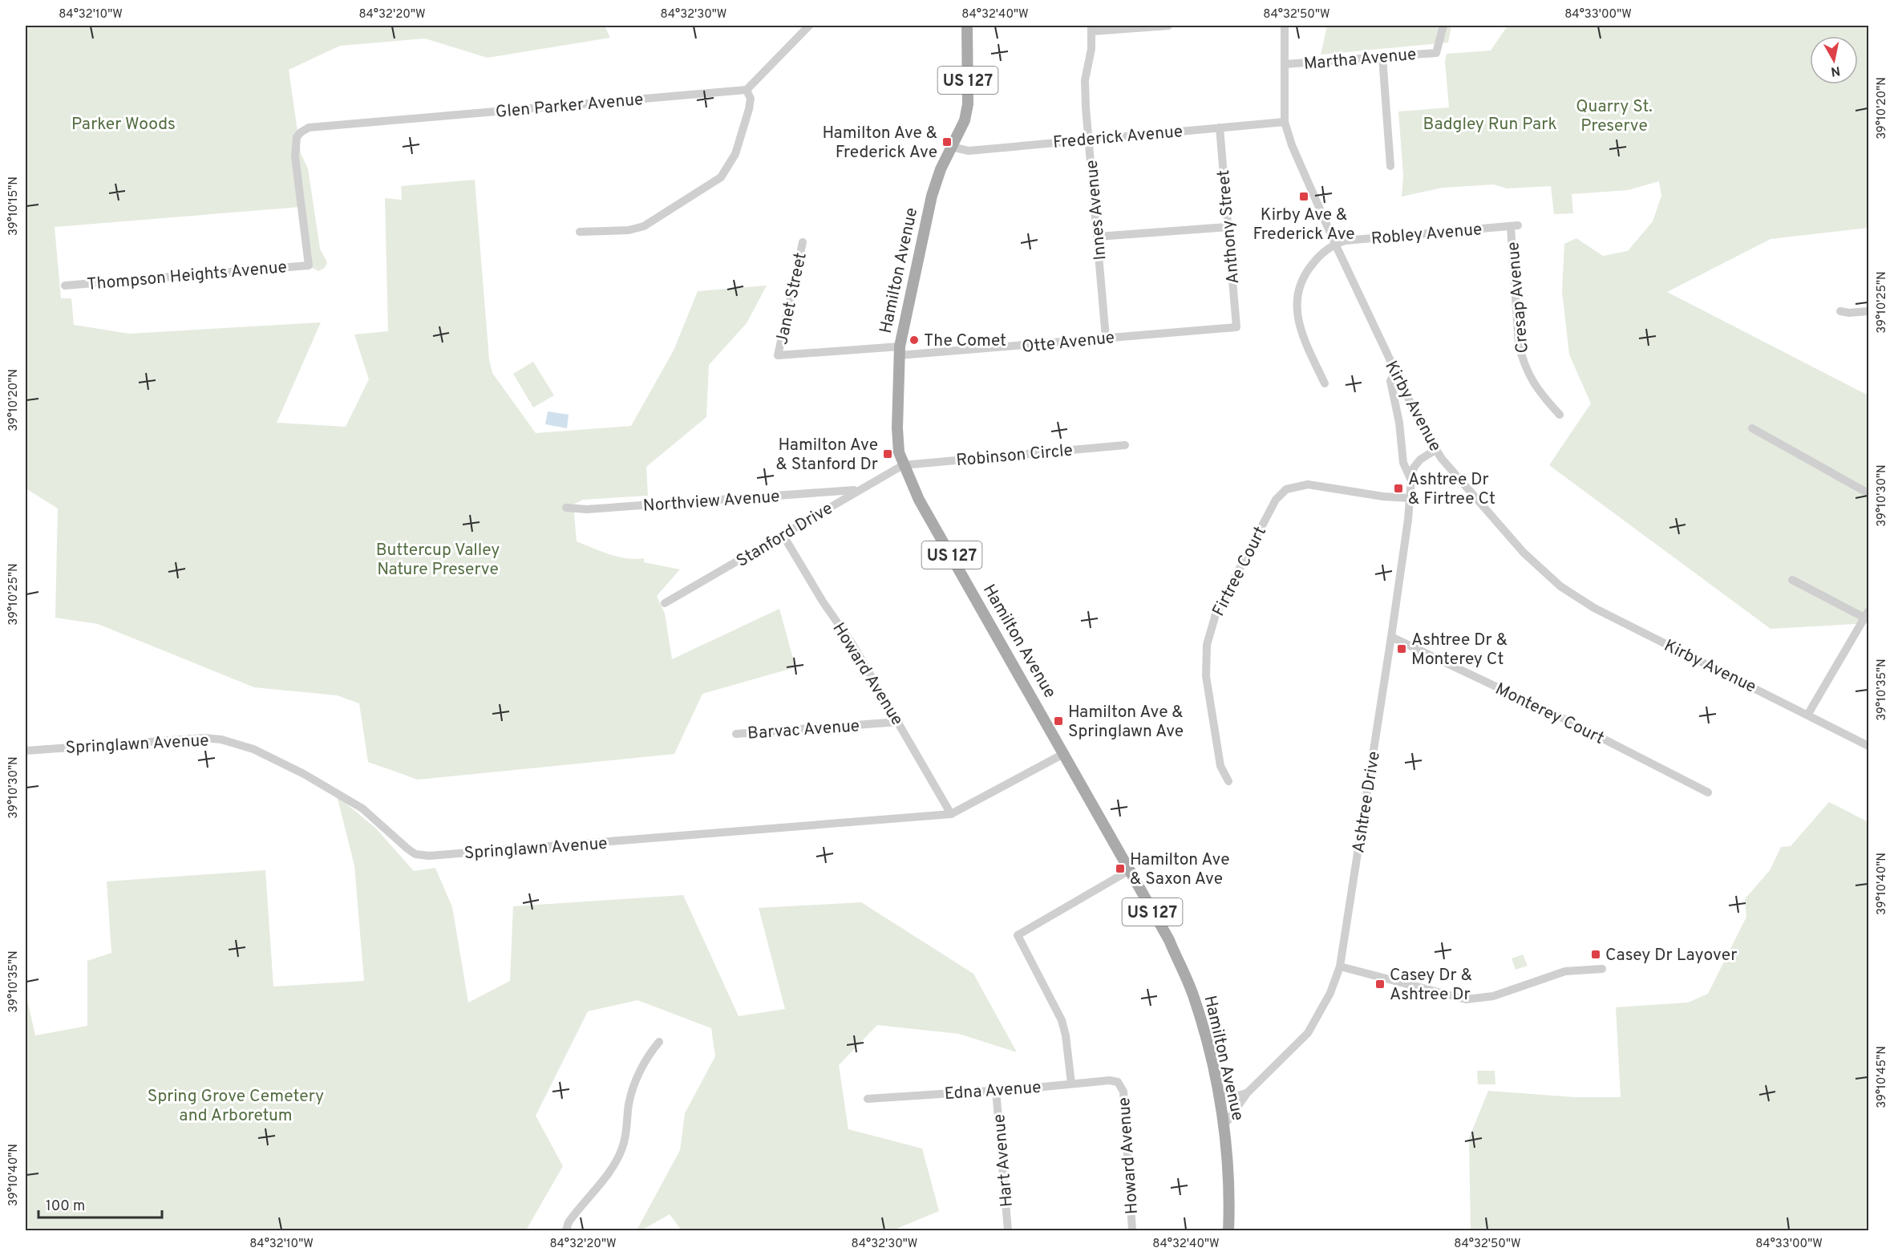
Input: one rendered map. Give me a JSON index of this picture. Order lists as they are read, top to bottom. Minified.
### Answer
{"streets":{"main road":["US 127","Hamilton Avenue"],"street":["Martha Avenue","Glen Parker Avenue","Frederick Avenue","Innes Avenue","Anthony Street","Robley Avenue","Thompson Heights Avenue","Cresap Avenue","Janet Street","Otte Avenue","Kirby Avenue","Robinson Circle","Northview Avenue","Stanford Drive","Firtree Court","Howard Avenue","Monterey Court","Barvac Avenue","Springlawn Avenue","Ashtree Drive","Edna Avenue","Hart Avenue"]},"crossings":[["Martha Avenue","Kirby Avenue"],["Glen Parker Avenue","Thompson Heights Avenue"],["Frederick Avenue","Innes Avenue"],["Frederick Avenue","Anthony Street"],["Frederick Avenue","Hamilton Avenue"],["Frederick Avenue","Kirby Avenue"],["Innes Avenue","Otte Avenue"],["Anthony Street","Otte Avenue"],["Robley Avenue","Cresap Avenue"],["Robley Avenue","Kirby Avenue"],["Hamilton Avenue","Otte Avenue"],["Hamilton Avenue","Robinson Circle"],["Hamilton Avenue","Stanford Drive"],["Hamilton Avenue","Springlawn Avenue"],["Hamilton Avenue","Ashtree Drive"],["Janet Street","Otte Avenue"],["Kirby Avenue","Ashtree Drive"],["Robinson Circle","Stanford Drive"],["Northview Avenue","Stanford Drive"],["Stanford Drive","Howard Avenue"],["Firtree Court","Ashtree Drive"],["Howard Avenue","Barvac Avenue"],["Howard Avenue","Springlawn Avenue"],["Howard Avenue","Edna Avenue"],["Monterey Court","Ashtree Drive"],["Edna Avenue","Hart Avenue"]],"parks":["Quarry St. Preserve","Parker Woods","Badgley Run Park","Buttercup Valley Nature Preserve","Spring Grove Cemetery and Arboretum"],"places":{"transit":["Hamilton Ave & Frederick Ave","Kirby Ave & Frederick Ave","Hamilton Ave & Stanford Dr","Ashtree Dr & Firtree Ct","Ashtree Dr & Monterey Ct","Hamilton Ave & Springlawn Ave","Hamilton Ave & Saxon Ave","Casey Dr Layover","Casey Dr & Ashtree Dr"],"other":["The Comet"]},"scale_bar":"100 m","north":"bottom","coordinates":["84°32'10\"W","84°32'20\"W","84°32'30\"W","84°32'40\"W","84°32'50\"W","84°33'00\"W","39°10'20\"N","39°10'15\"N","39°10'25\"N","39°10'30\"N","39°10'35\"N","39°10'40\"N","39°10'45\"N"]}
